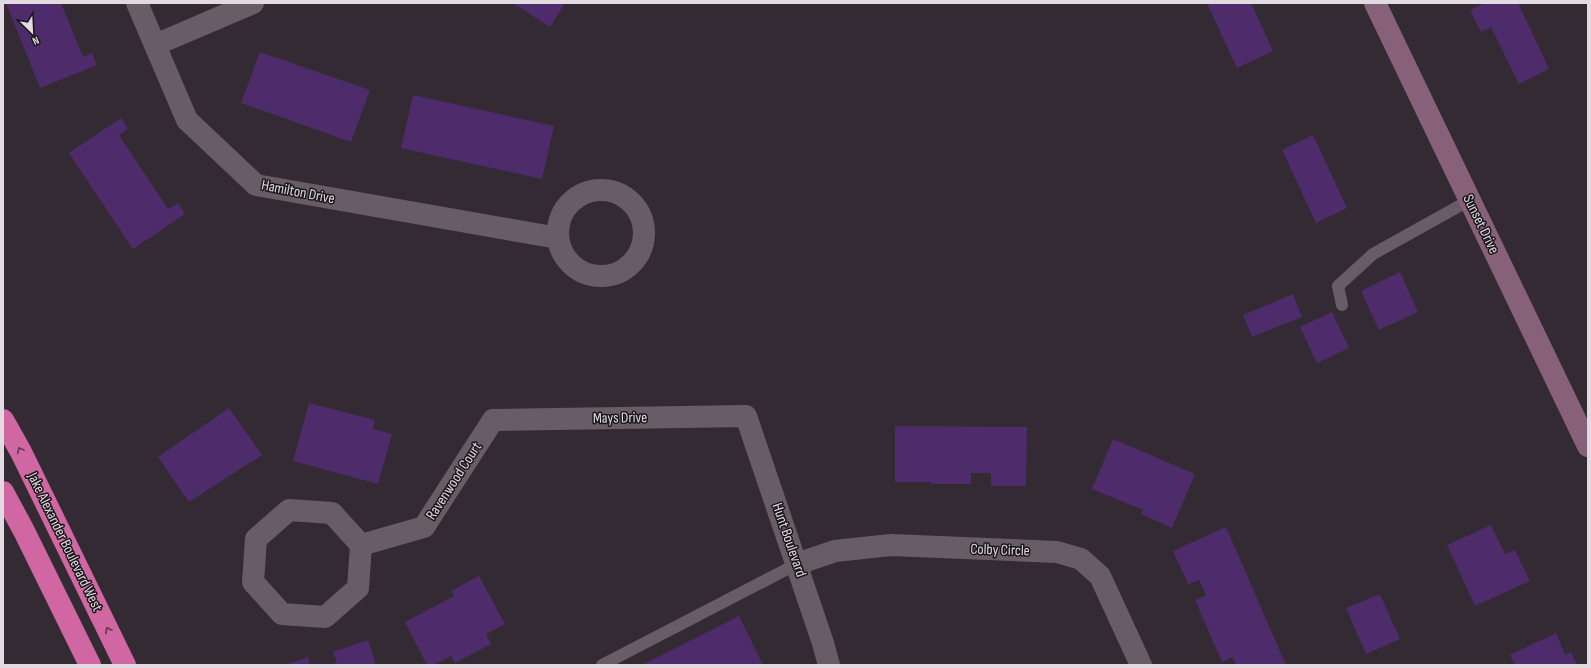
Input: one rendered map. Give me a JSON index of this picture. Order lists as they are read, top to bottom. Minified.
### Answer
{"streets":{"highway":["Jake Alexander Boulevard West"],"street":["Hamilton Drive","Sunset Drive","Mays Drive","Ravenwood Court","Hunt Boulevard","Colby Circle"]},"crossings":[["Mays Drive","Ravenwood Court"],["Mays Drive","Hunt Boulevard"],["Hunt Boulevard","Colby Circle"]],"north":"bottom right"}
